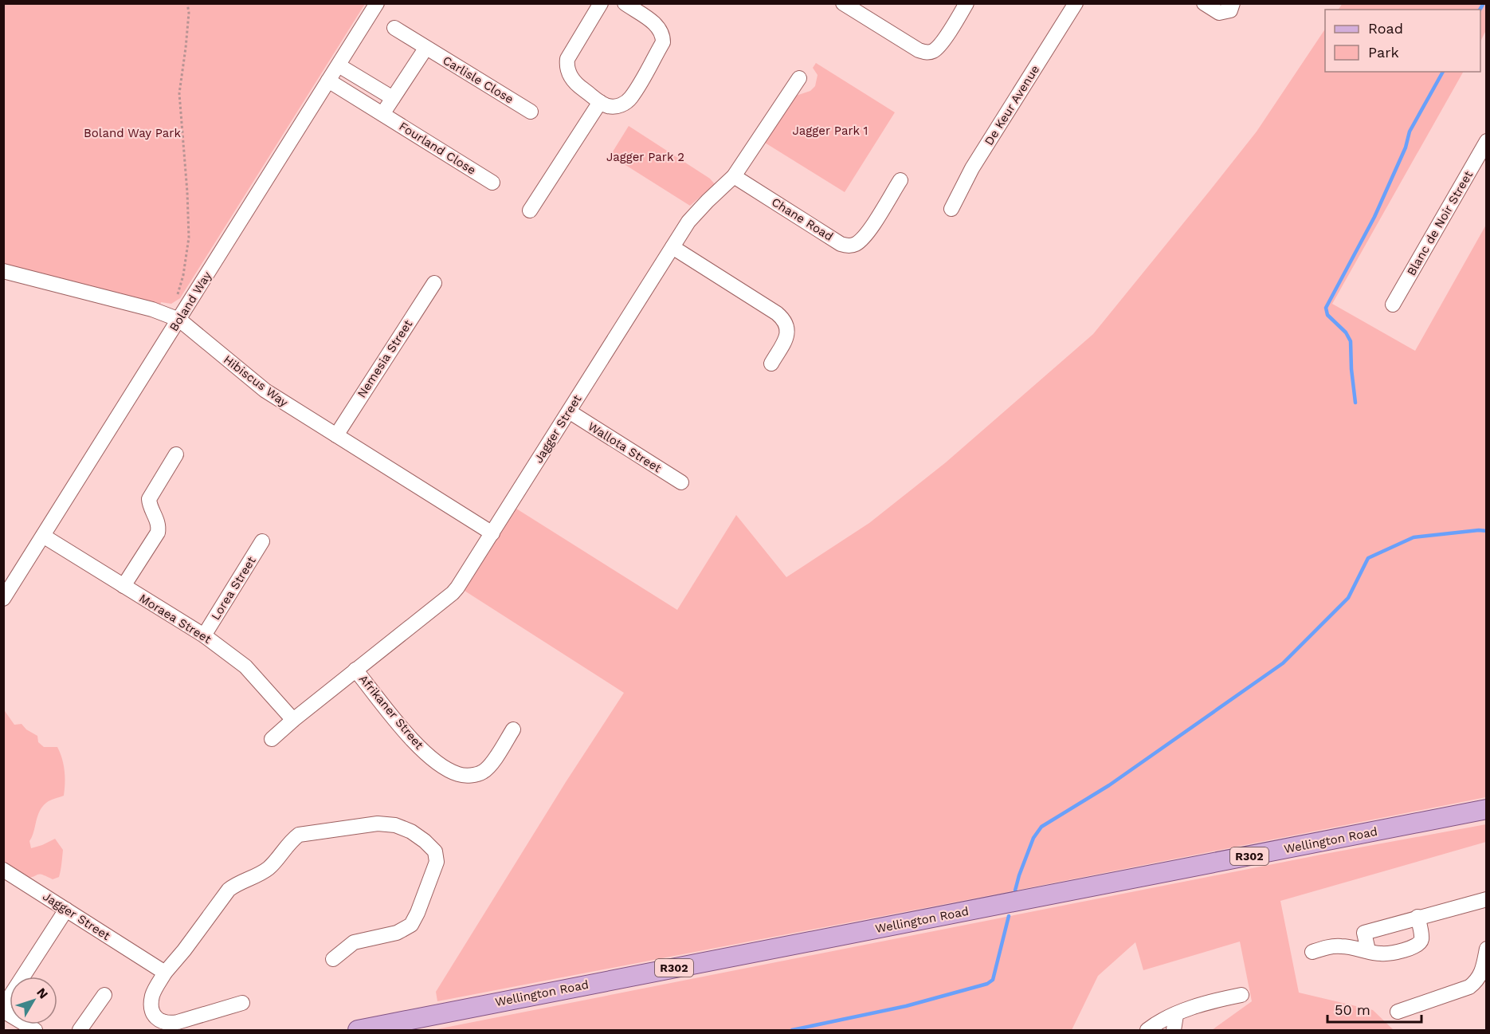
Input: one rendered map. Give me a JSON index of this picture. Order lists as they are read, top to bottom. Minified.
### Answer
{"streets":{"main road":["Wellington Road","R302"],"street":["Carlisle Close","De Keur Avenue","Fourland Close","Chane Road","Blanc de Noir Street","Boland Way","Nemesia Street","Hibiscus Way","Jagger Street","Wallota Street","Lorea Street","Moraea Street","Afrikaner Street"]},"crossings":[["Fourland Close","Boland Way"],["Chane Road","Jagger Street"],["Boland Way","Hibiscus Way"],["Boland Way","Moraea Street"],["Nemesia Street","Hibiscus Way"],["Hibiscus Way","Jagger Street"],["Jagger Street","Wallota Street"],["Jagger Street","Moraea Street"],["Jagger Street","Afrikaner Street"],["Lorea Street","Moraea Street"]],"parks":["Jagger Park 1","Boland Way Park","Jagger Park 2"],"legend":["Road","Park"],"scale_bar":"50 m","north":"top right"}
